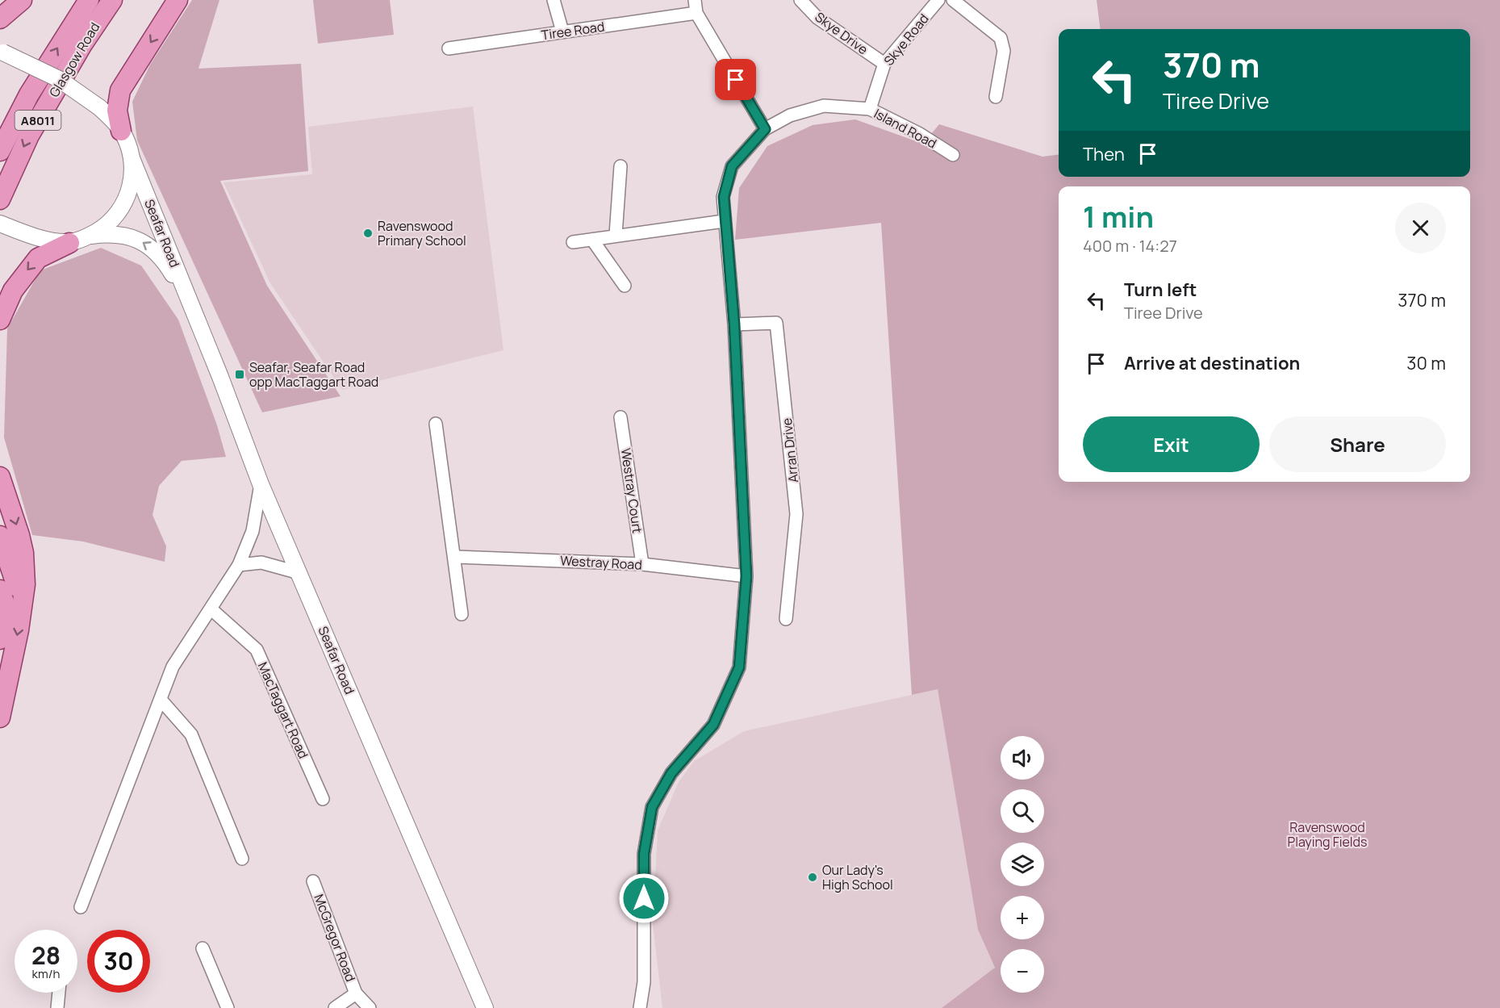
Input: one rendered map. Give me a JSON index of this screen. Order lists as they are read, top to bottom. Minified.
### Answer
{"streets":{"main road":["Glasgow Road","A8011"],"street":["Tiree Road","Skye Drive","Skye Road","Island Road","Seafar Road","Arran Drive","Westray Court","Westray Road","MacTaggart Road","McGregor Road"]},"crossings":[["Skye Drive","Skye Road"],["Skye Road","Island Road"],["Island Road","Arran Drive"],["Island Road","Westray Road"],["Westray Court","Westray Road"]],"parks":["Ravenswood Playing Fields"],"places":{"other":["Ravenswood Primary School","Our Lady's High School"],"transit":["Seafar, Seafar Road opp MacTaggart Road"]},"page":{"turn":["370 m","Tiree Drive"],"then":"Then","heading":["1 min","400 m · 14:27"],"list":[{"name":"Turn left","note":"Tiree Drive","value":"370 m"},{"name":"Arrive at destination","value":"30 m"}],"buttons":["Exit","Share"],"map_buttons":["+","−"],"speed":"28 km/h","limit":"30"}}
